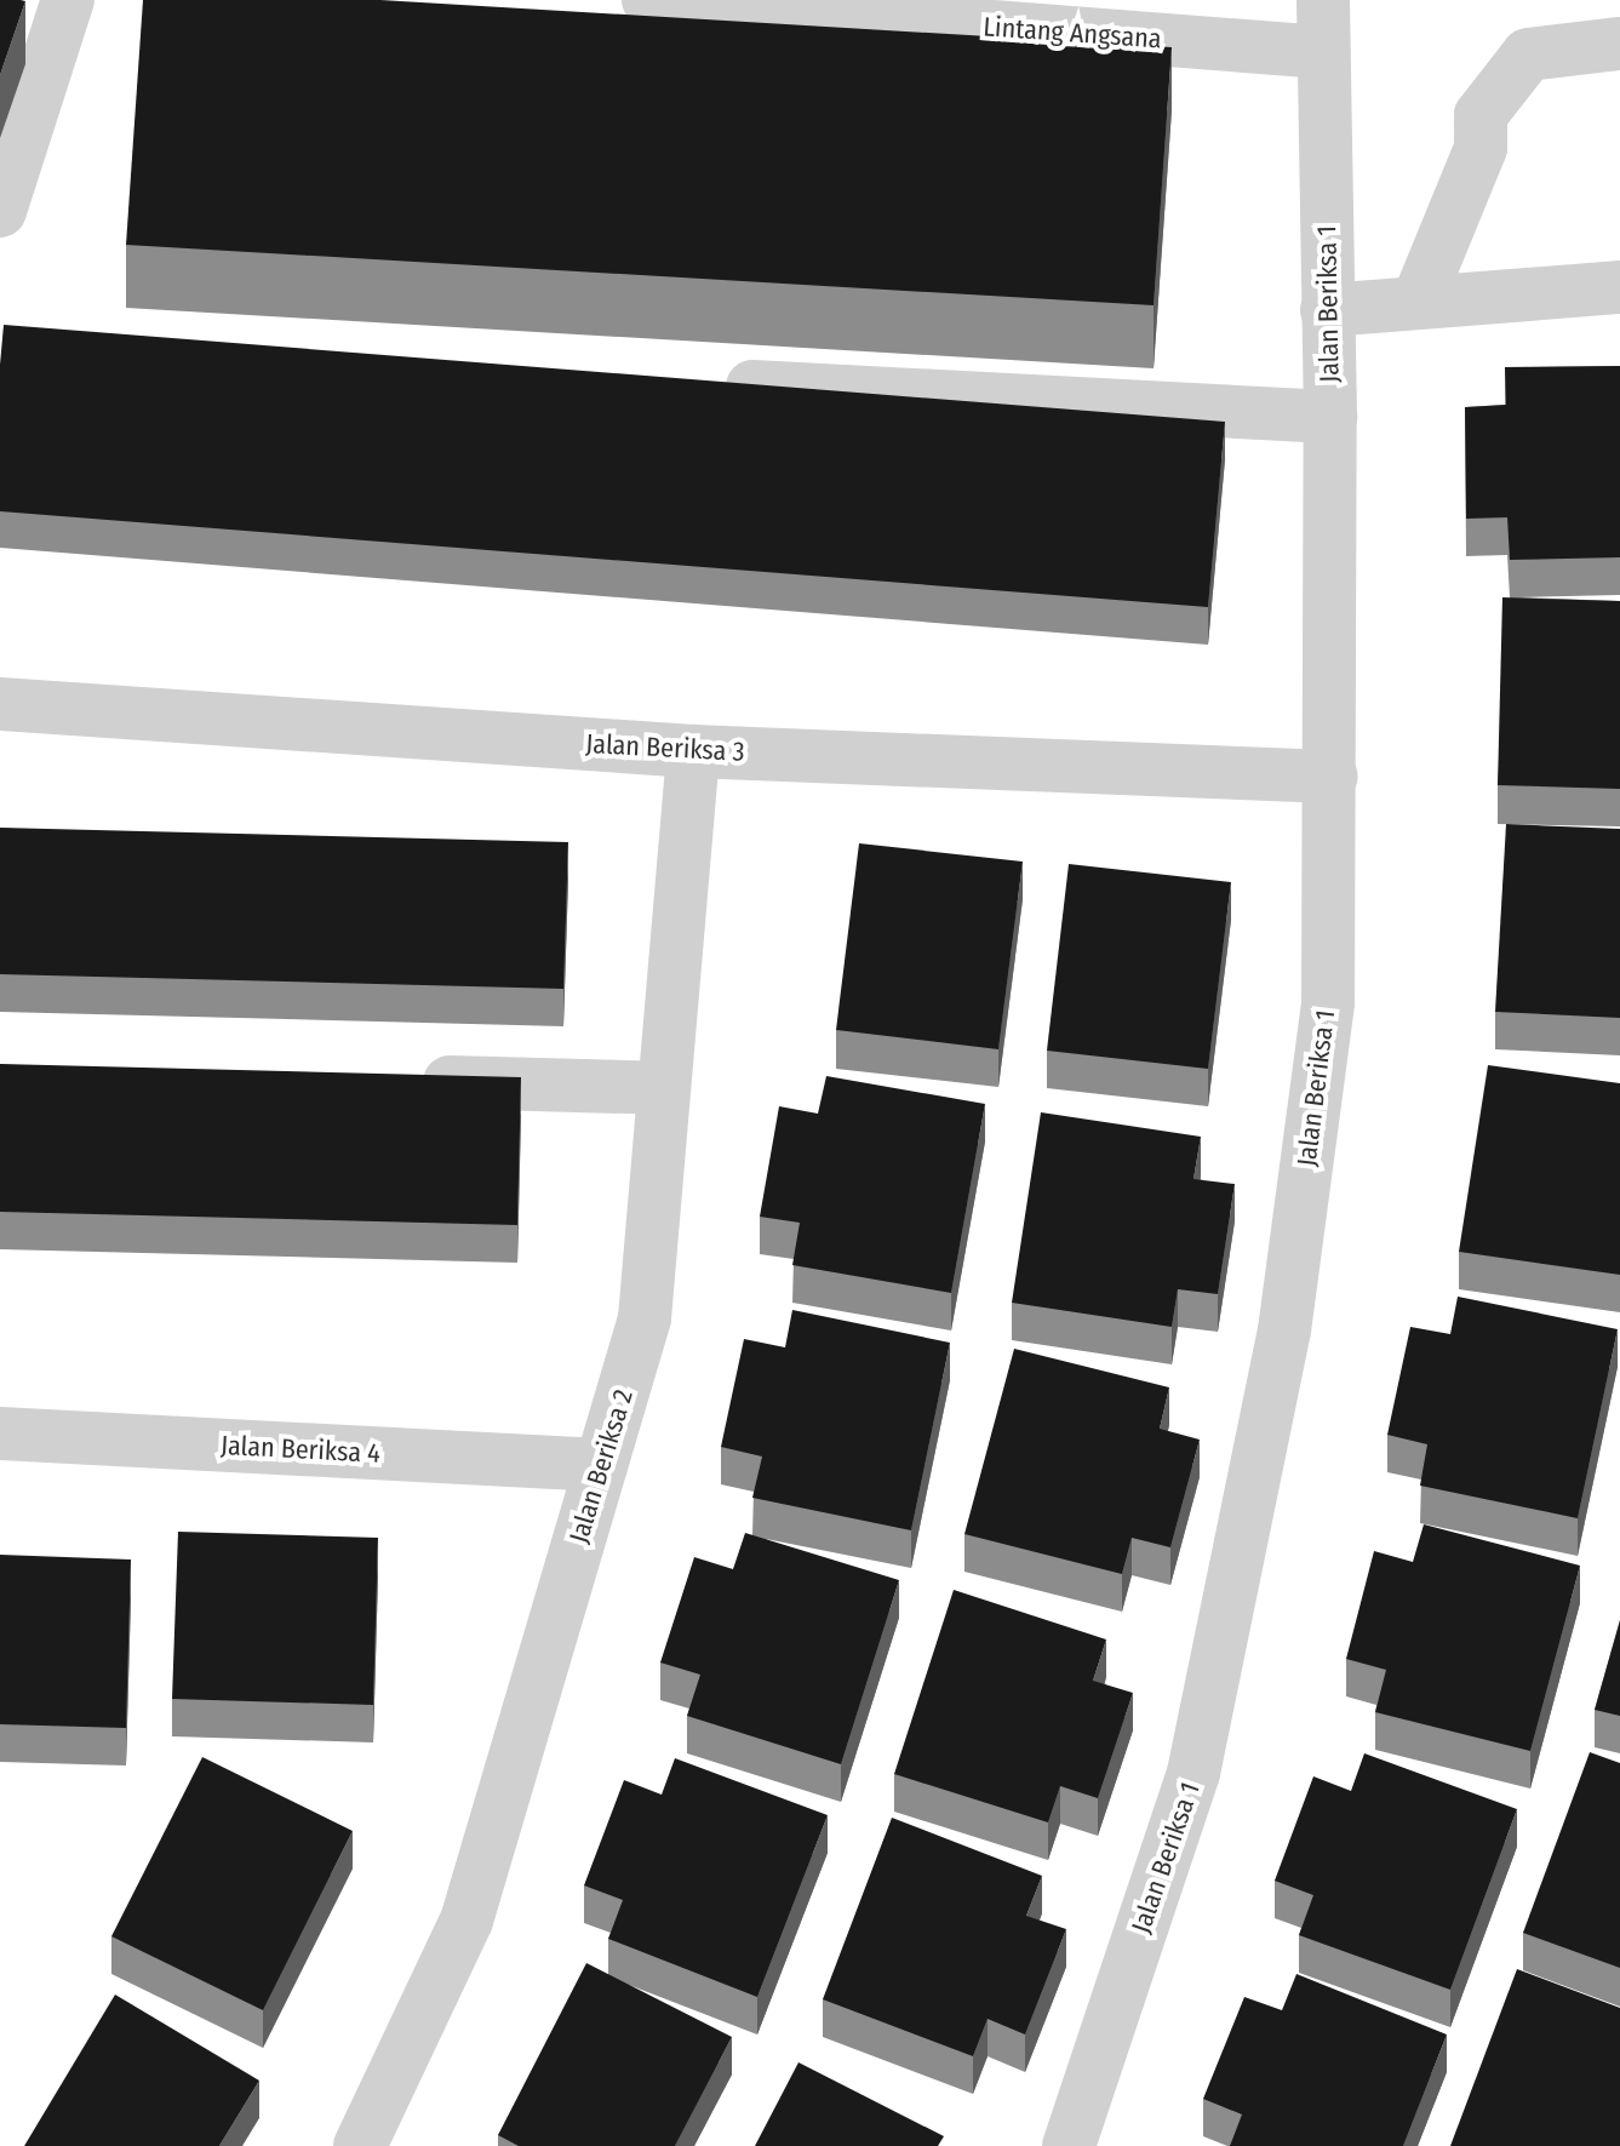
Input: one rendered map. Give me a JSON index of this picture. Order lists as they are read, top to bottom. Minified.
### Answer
{"streets":{"street":["Lintang Angsana","Jalan Beriksa 1","Jalan Beriksa 3","Jalan Beriksa 4","Jalan Beriksa 2"]},"crossings":[["Lintang Angsana","Jalan Beriksa 1"],["Jalan Beriksa 1","Jalan Beriksa 3"],["Jalan Beriksa 3","Jalan Beriksa 2"],["Jalan Beriksa 4","Jalan Beriksa 2"]]}
